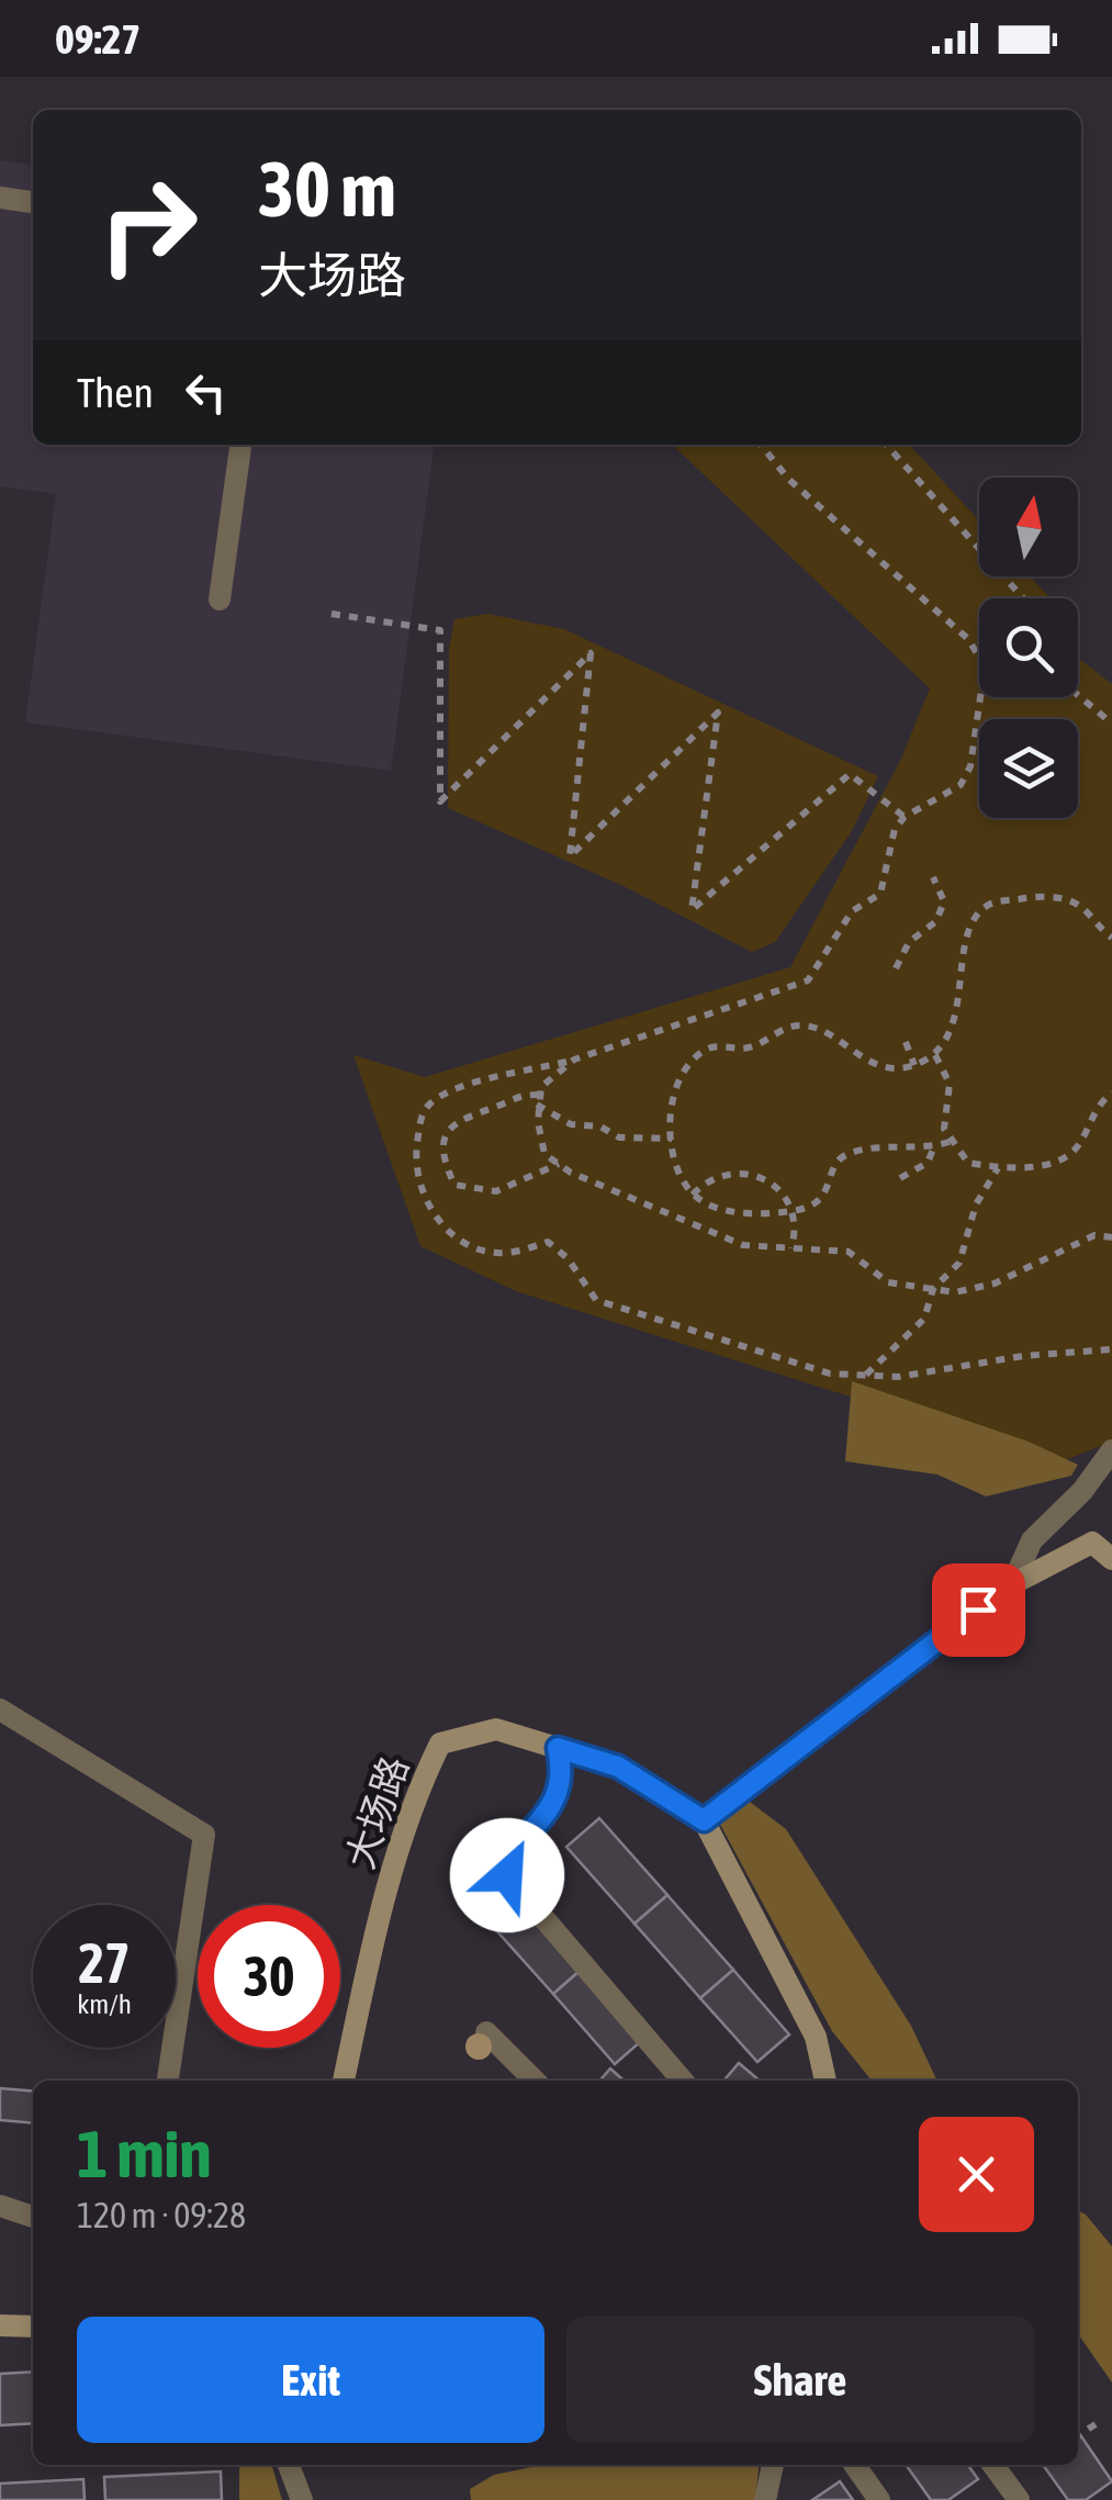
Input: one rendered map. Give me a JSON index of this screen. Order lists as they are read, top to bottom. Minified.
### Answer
{"streets":{"main road":["大场路"]},"north":"top","page":{"status":"09:27","turn":["30 m","大场路"],"then":"Then","speed":"27 km/h","limit":"30","heading":["1 min","120 m · 09:28"],"buttons":["Exit","Share"]}}
